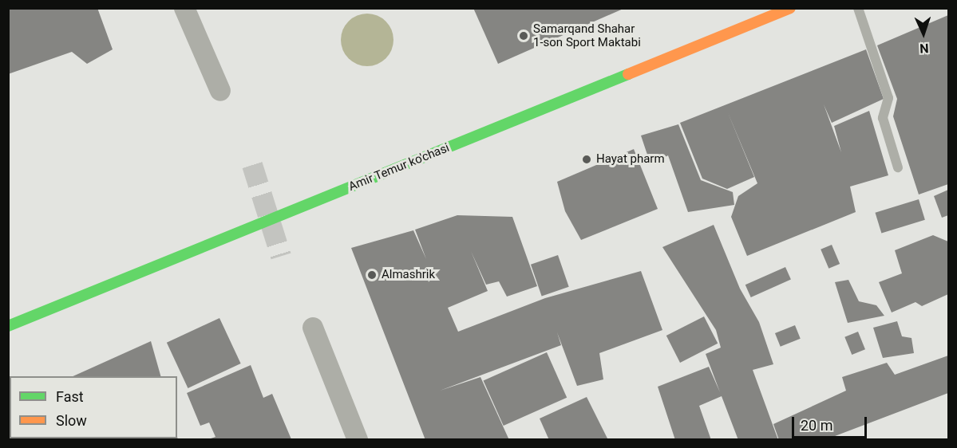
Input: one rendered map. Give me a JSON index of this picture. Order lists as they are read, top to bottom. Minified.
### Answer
{"streets":{"main road":["Amir Temur ko'chasi"]},"places":["Samarqand Shahar 1-son Sport Maktabi","Hayat pharm","Almashrik"],"legend":["Fast","Slow"],"scale_bar":"20 m","north":"bottom"}
